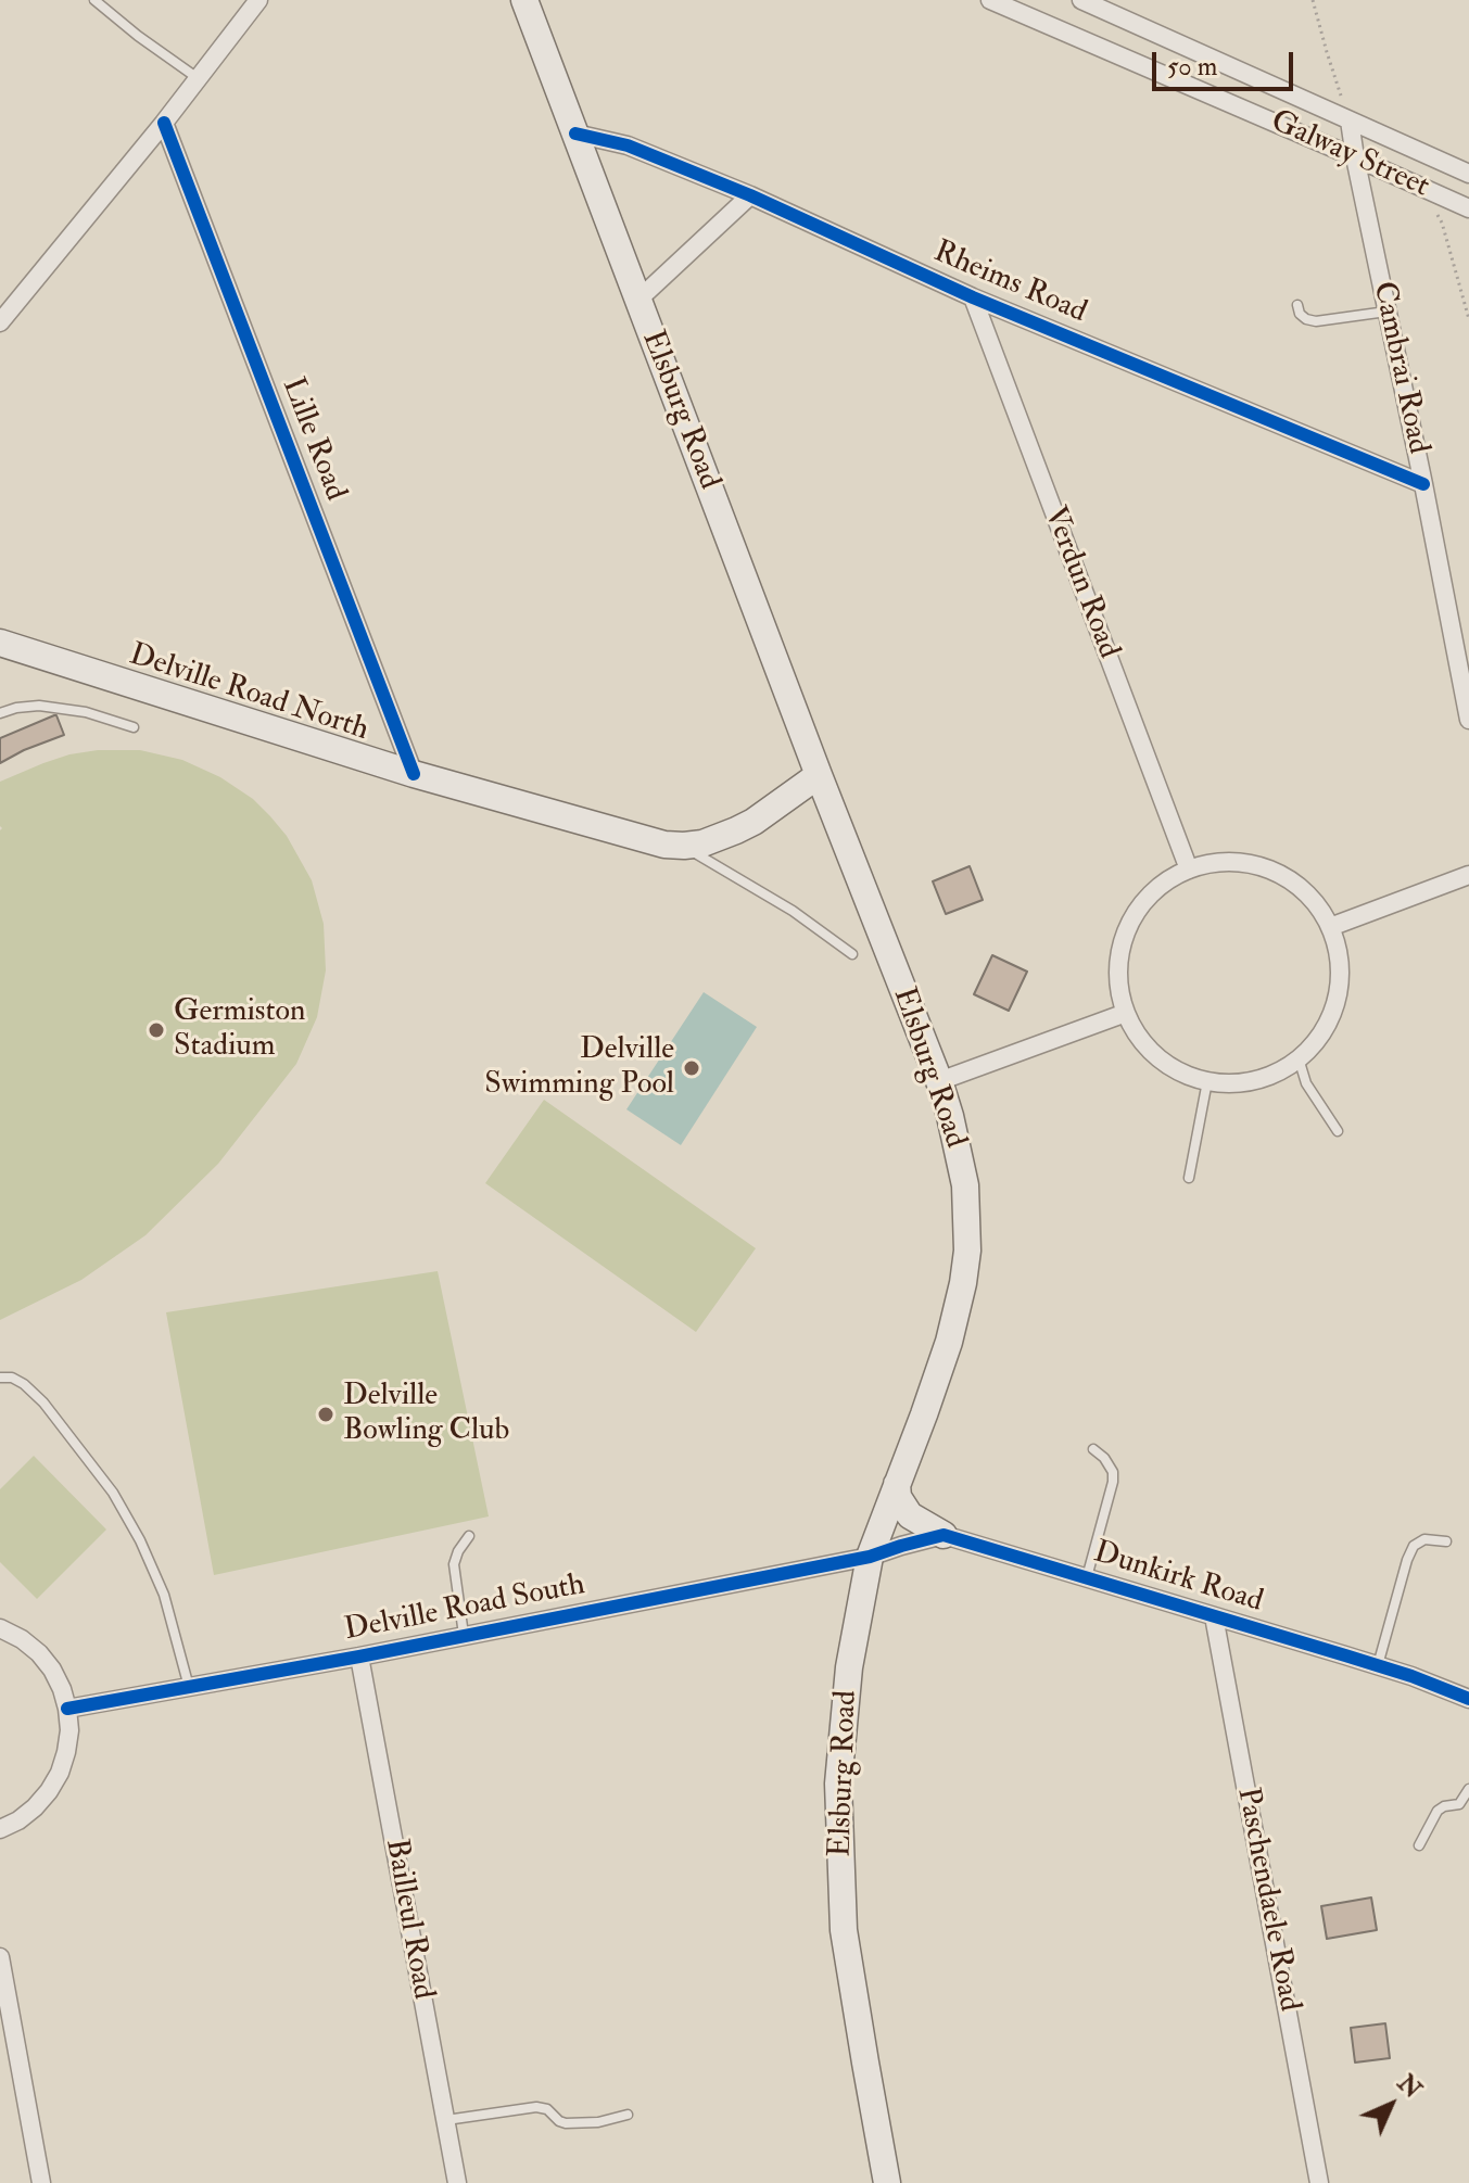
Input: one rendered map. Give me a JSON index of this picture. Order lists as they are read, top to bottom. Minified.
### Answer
{"streets":{"main road":["Elsburg Road","Delville Road North"],"street":["Galway Street","Rheims Road","Cambrai Road","Lille Road","Verdun Road","Dunkirk Road","Delville Road South","Paschendaele Road","Bailleul Road"]},"crossings":[["Galway Street","Cambrai Road"],["Rheims Road","Cambrai Road"],["Rheims Road","Elsburg Road"],["Rheims Road","Verdun Road"],["Elsburg Road","Delville Road North"],["Elsburg Road","Delville Road South"],["Lille Road","Delville Road North"],["Dunkirk Road","Paschendaele Road"],["Delville Road South","Bailleul Road"]],"places":["Germiston Stadium","Delville Swimming Pool","Delville Bowling Club"],"scale_bar":"50 m","north":"top right"}
